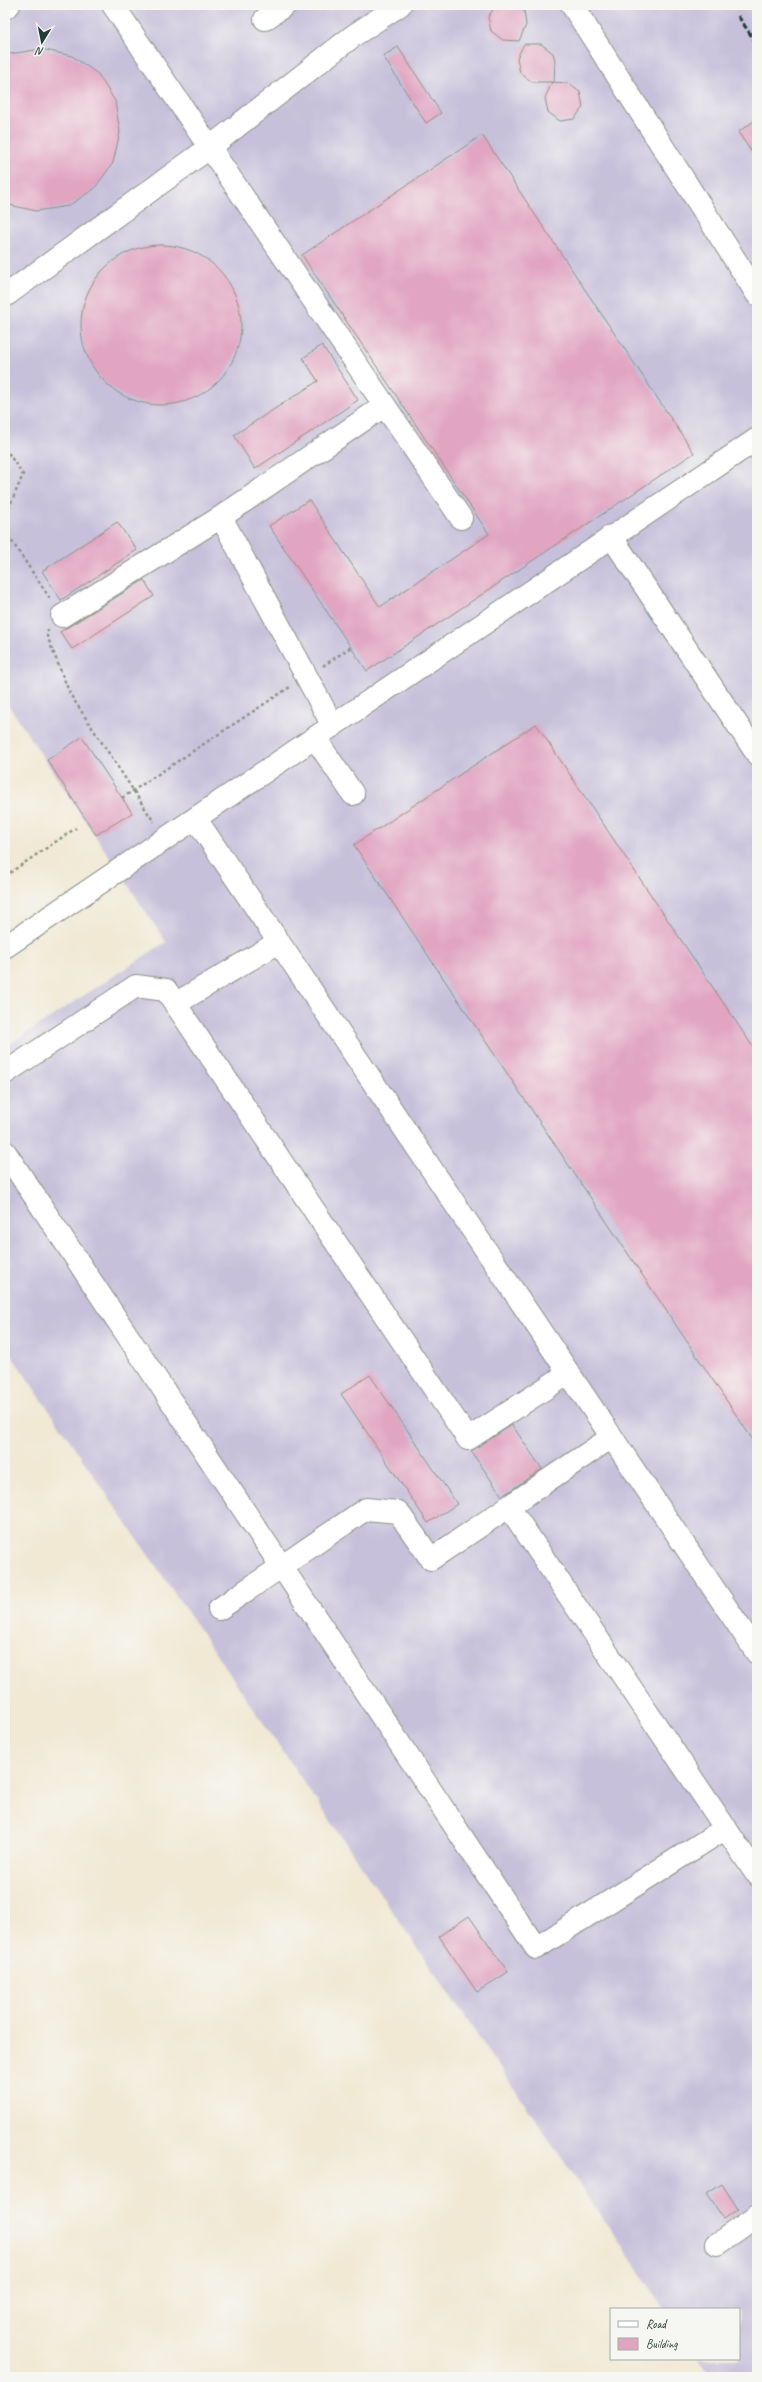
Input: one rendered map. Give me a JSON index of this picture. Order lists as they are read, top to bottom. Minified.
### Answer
{"legend":["Road","Building"],"north":"bottom"}
